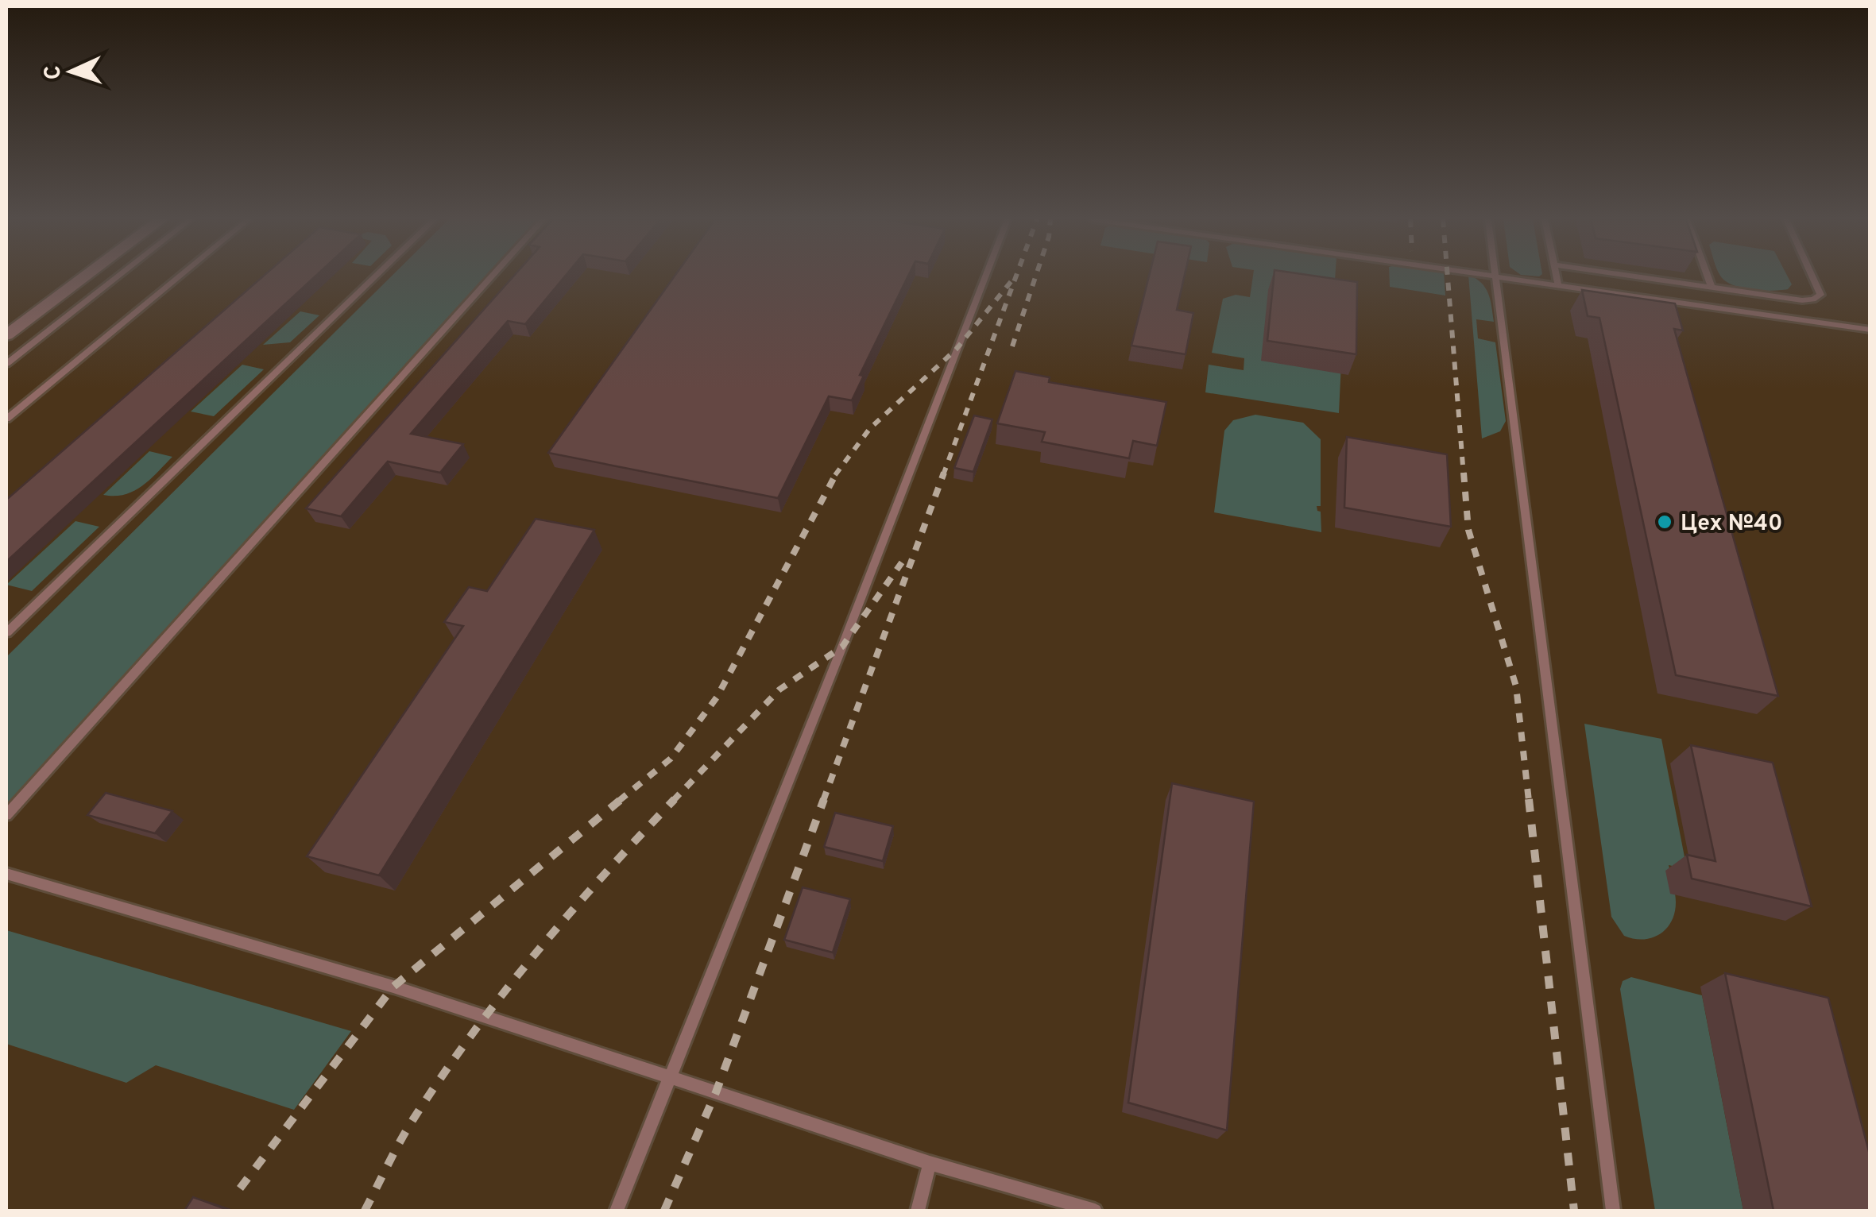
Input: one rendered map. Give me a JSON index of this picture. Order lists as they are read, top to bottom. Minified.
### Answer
{"places":["Цех №40"],"north":"left"}
